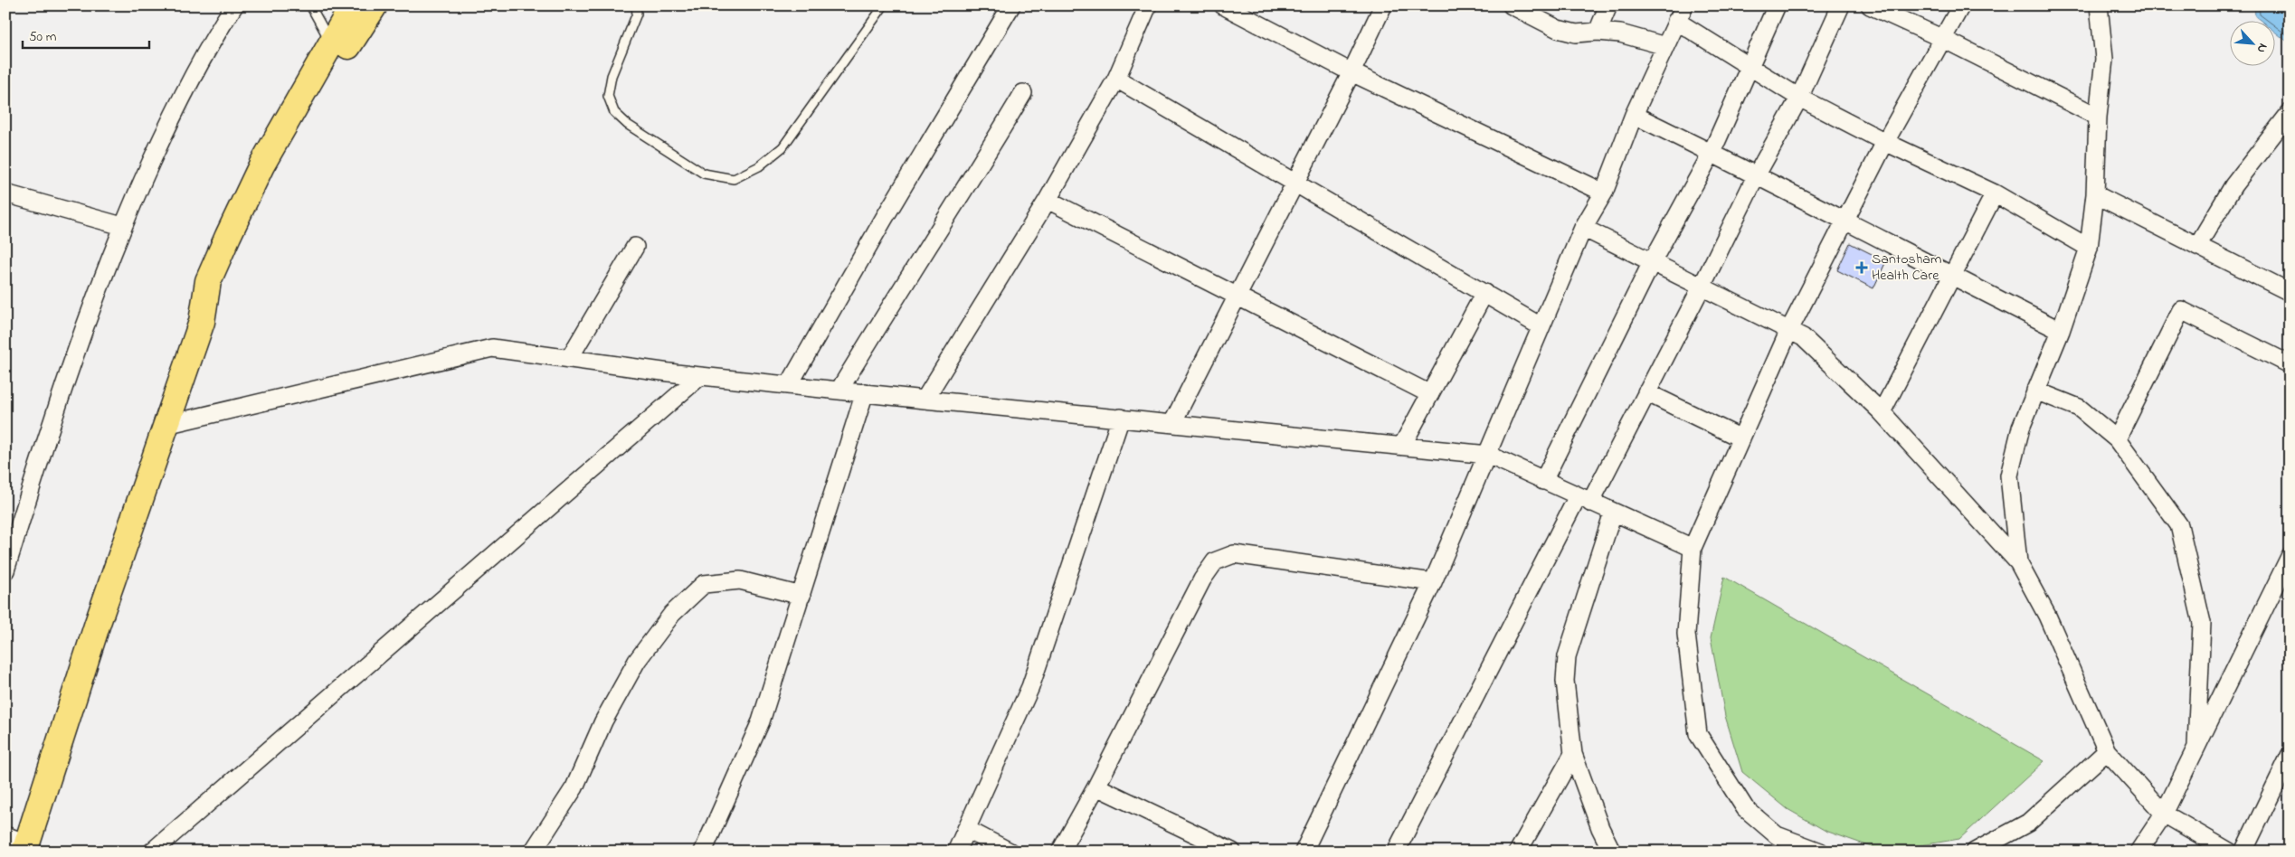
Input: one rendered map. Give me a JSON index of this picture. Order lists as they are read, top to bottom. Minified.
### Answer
{"places":{"health":["Santosham Health Care"]},"scale_bar":"50 m","north":"bottom right"}
